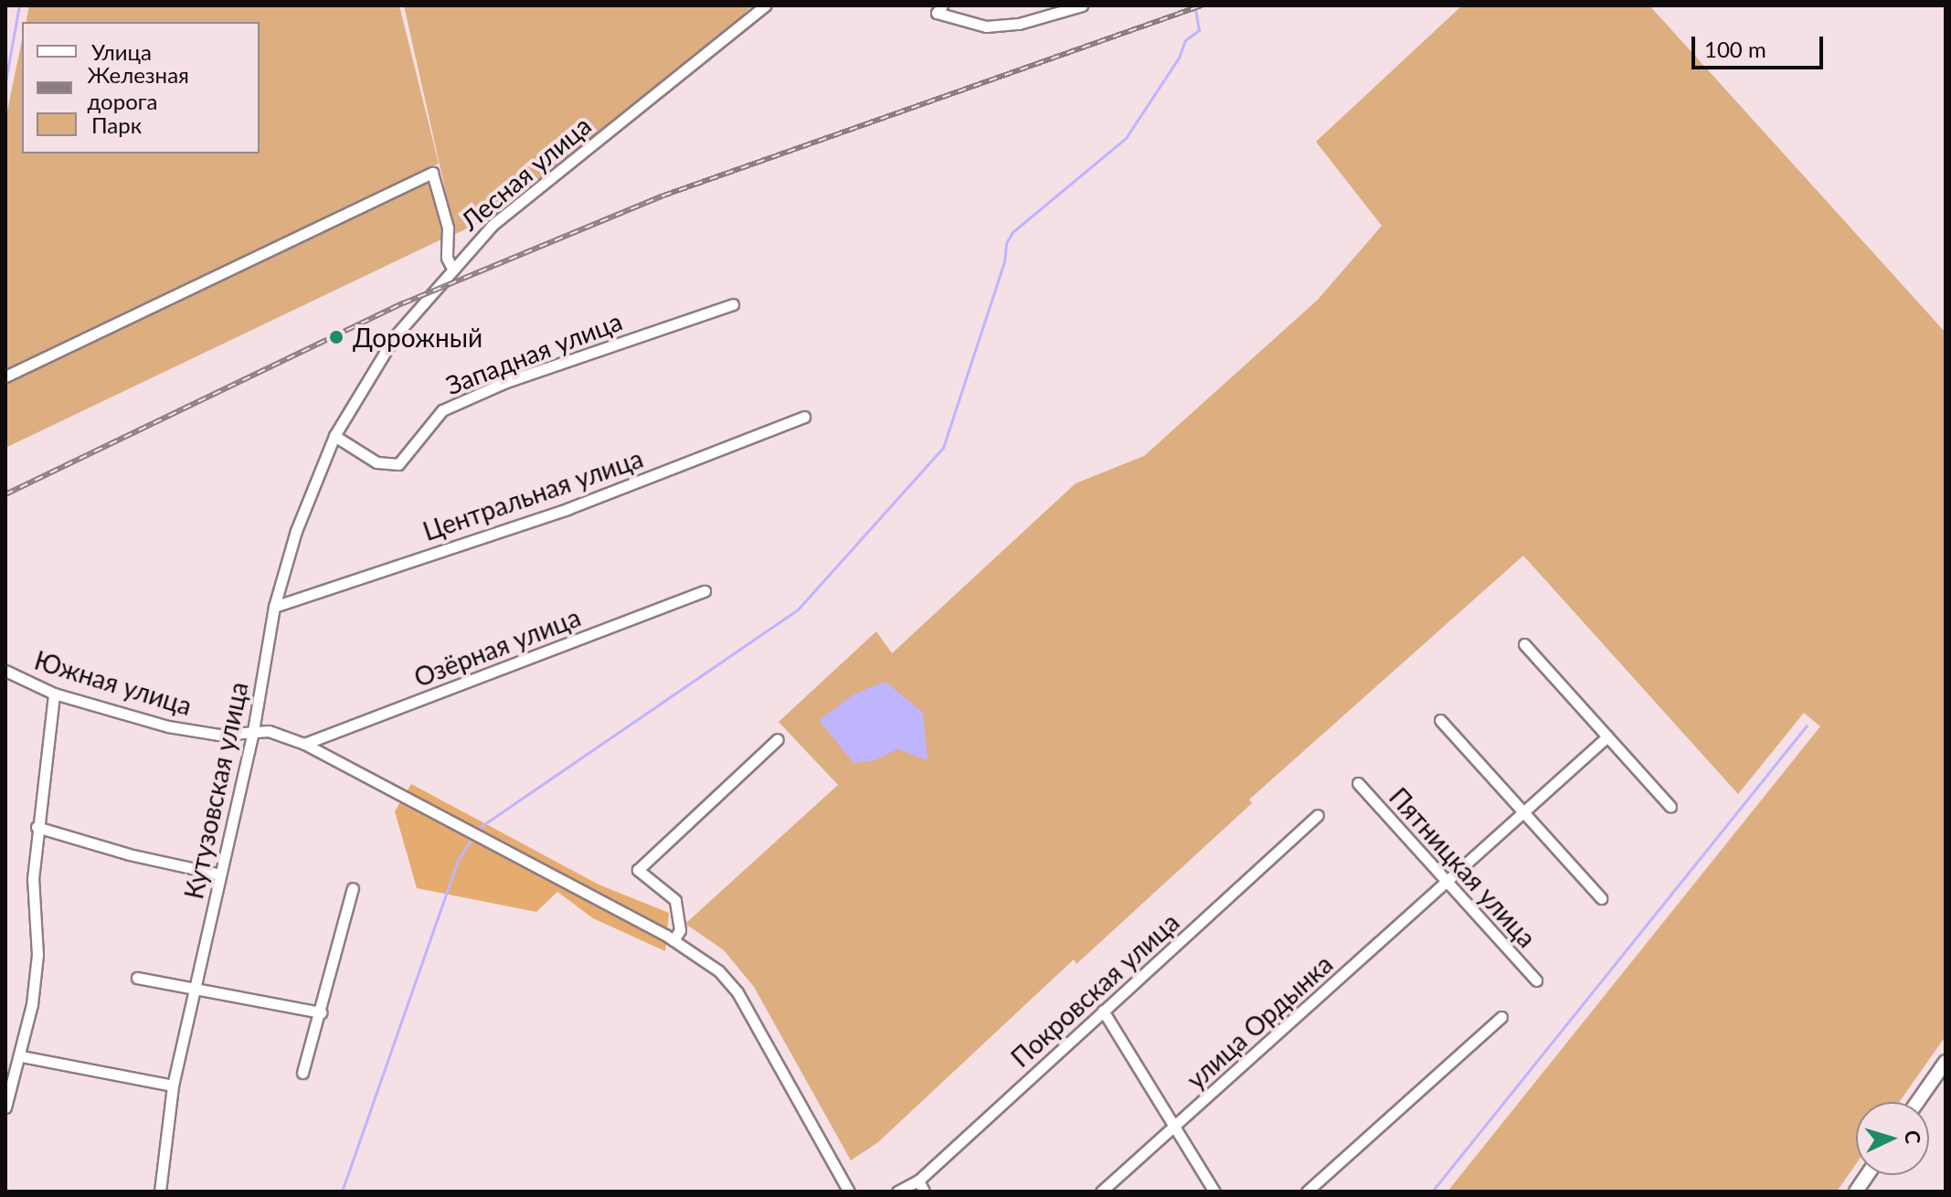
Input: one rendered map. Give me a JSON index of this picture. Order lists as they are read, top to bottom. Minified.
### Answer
{"streets":{"street":["Лесная улица","Западная улица","Центральная улица","Озёрная улица","Южная улица","Кутузовская улица","Пятницкая улица","Покровская улица","улица Ордынка"]},"crossings":[["Лесная улица","Кутузовская улица"],["Западная улица","Кутузовская улица"],["Центральная улица","Кутузовская улица"],["Озёрная улица","Южная улица"],["Южная улица","Кутузовская улица"],["Пятницкая улица","улица Ордынка"]],"places":["Дорожный"],"legend":["Улица","Железная дорога","Парк"],"scale_bar":"100 m","north":"right"}
